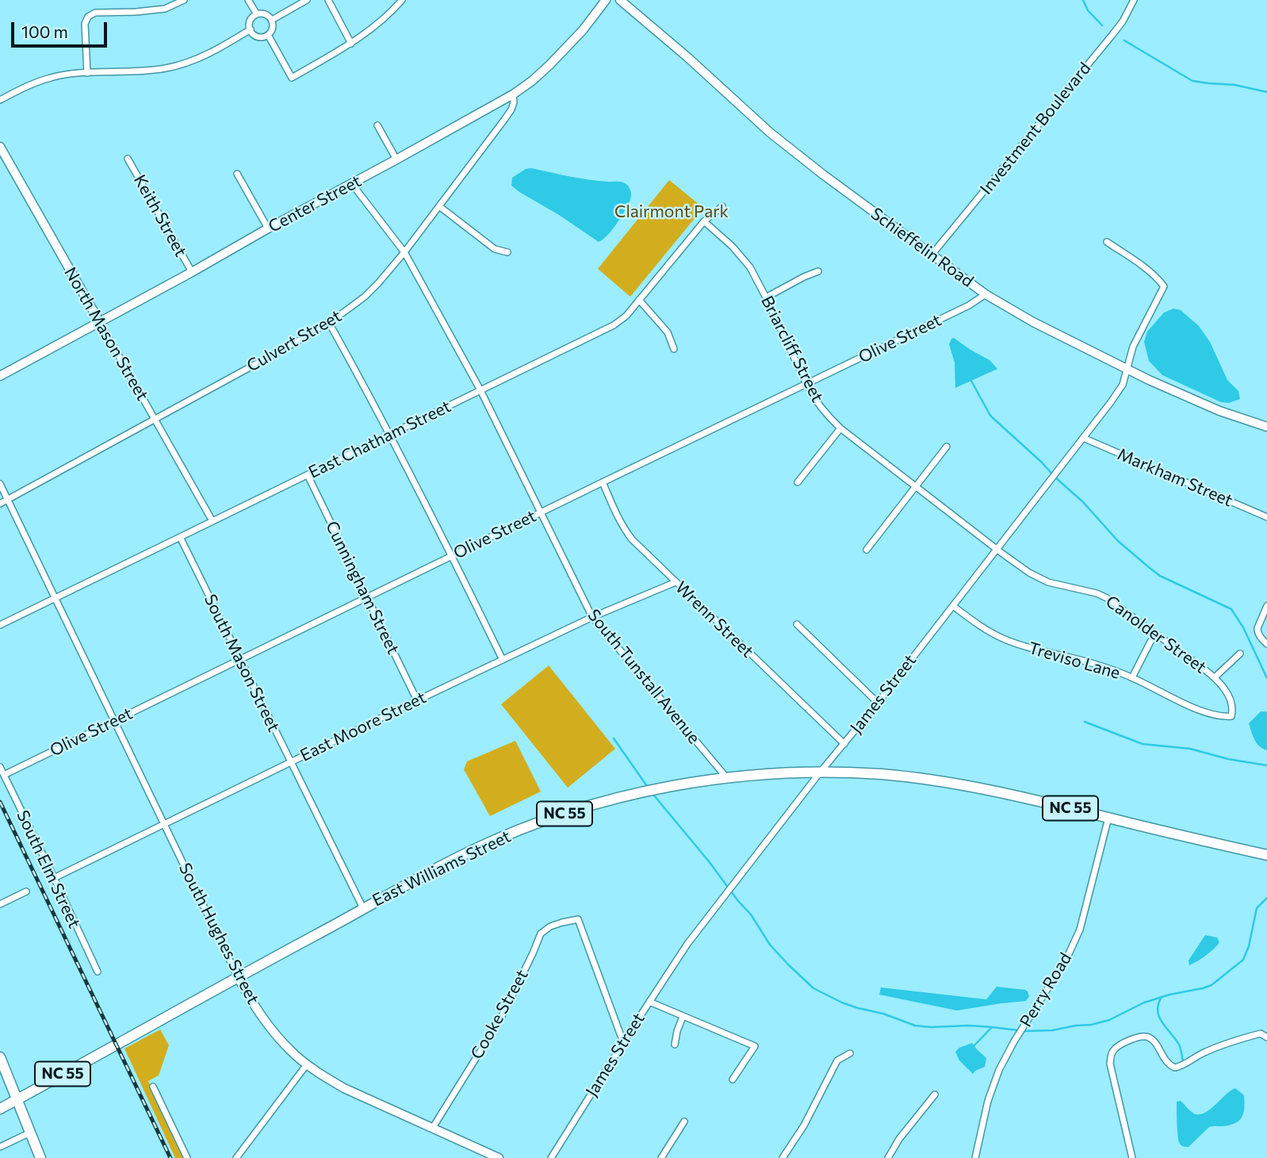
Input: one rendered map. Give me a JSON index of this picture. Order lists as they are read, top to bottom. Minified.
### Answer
{"streets":{"main road":["NC 55","East Williams Street"],"street":["Investment Boulevard","Center Street","Keith Street","Schieffelin Road","North Mason Street","Olive Street","Culvert Street","Briarcliff Street","East Chatham Street","Markham Street","Cunningham Street","Wrenn Street","Canolder Street","Treviso Lane","South Mason Street","South Tunstall Avenue","James Street","East Moore Street","South Elm Street","South Hughes Street","Perry Road","Cooke Street"]},"crossings":[["Investment Boulevard","Schieffelin Road"],["Center Street","Keith Street"],["Center Street","North Mason Street"],["Center Street","Culvert Street"],["Center Street","South Tunstall Avenue"],["Schieffelin Road","Olive Street"],["Schieffelin Road","James Street"],["North Mason Street","Culvert Street"],["North Mason Street","East Chatham Street"],["Olive Street","Briarcliff Street"],["Olive Street","Cunningham Street"],["Olive Street","Wrenn Street"],["Olive Street","South Mason Street"],["Olive Street","South Tunstall Avenue"],["Olive Street","South Elm Street"],["Olive Street","South Hughes Street"],["Culvert Street","South Tunstall Avenue"],["Culvert Street","South Hughes Street"],["Briarcliff Street","East Chatham Street"],["Briarcliff Street","Canolder Street"],["Briarcliff Street","James Street"],["East Chatham Street","Cunningham Street"],["East Chatham Street","South Mason Street"],["East Chatham Street","South Tunstall Avenue"],["East Chatham Street","South Hughes Street"],["Markham Street","James Street"],["Cunningham Street","East Moore Street"],["Wrenn Street","James Street"],["Wrenn Street","East Moore Street"],["Canolder Street","Treviso Lane"],["Canolder Street","James Street"],["Treviso Lane","James Street"],["South Mason Street","East Moore Street"],["South Mason Street","East Williams Street"],["South Tunstall Avenue","East Moore Street"],["South Tunstall Avenue","East Williams Street"],["James Street","East Williams Street"],["James Street","Cooke Street"],["East Moore Street","South Elm Street"],["East Moore Street","South Hughes Street"],["NC 55","East Williams Street"],["East Williams Street","South Hughes Street"],["East Williams Street","Perry Road"],["South Hughes Street","Cooke Street"]],"parks":["Clairmont Park"],"scale_bar":"100 m"}
